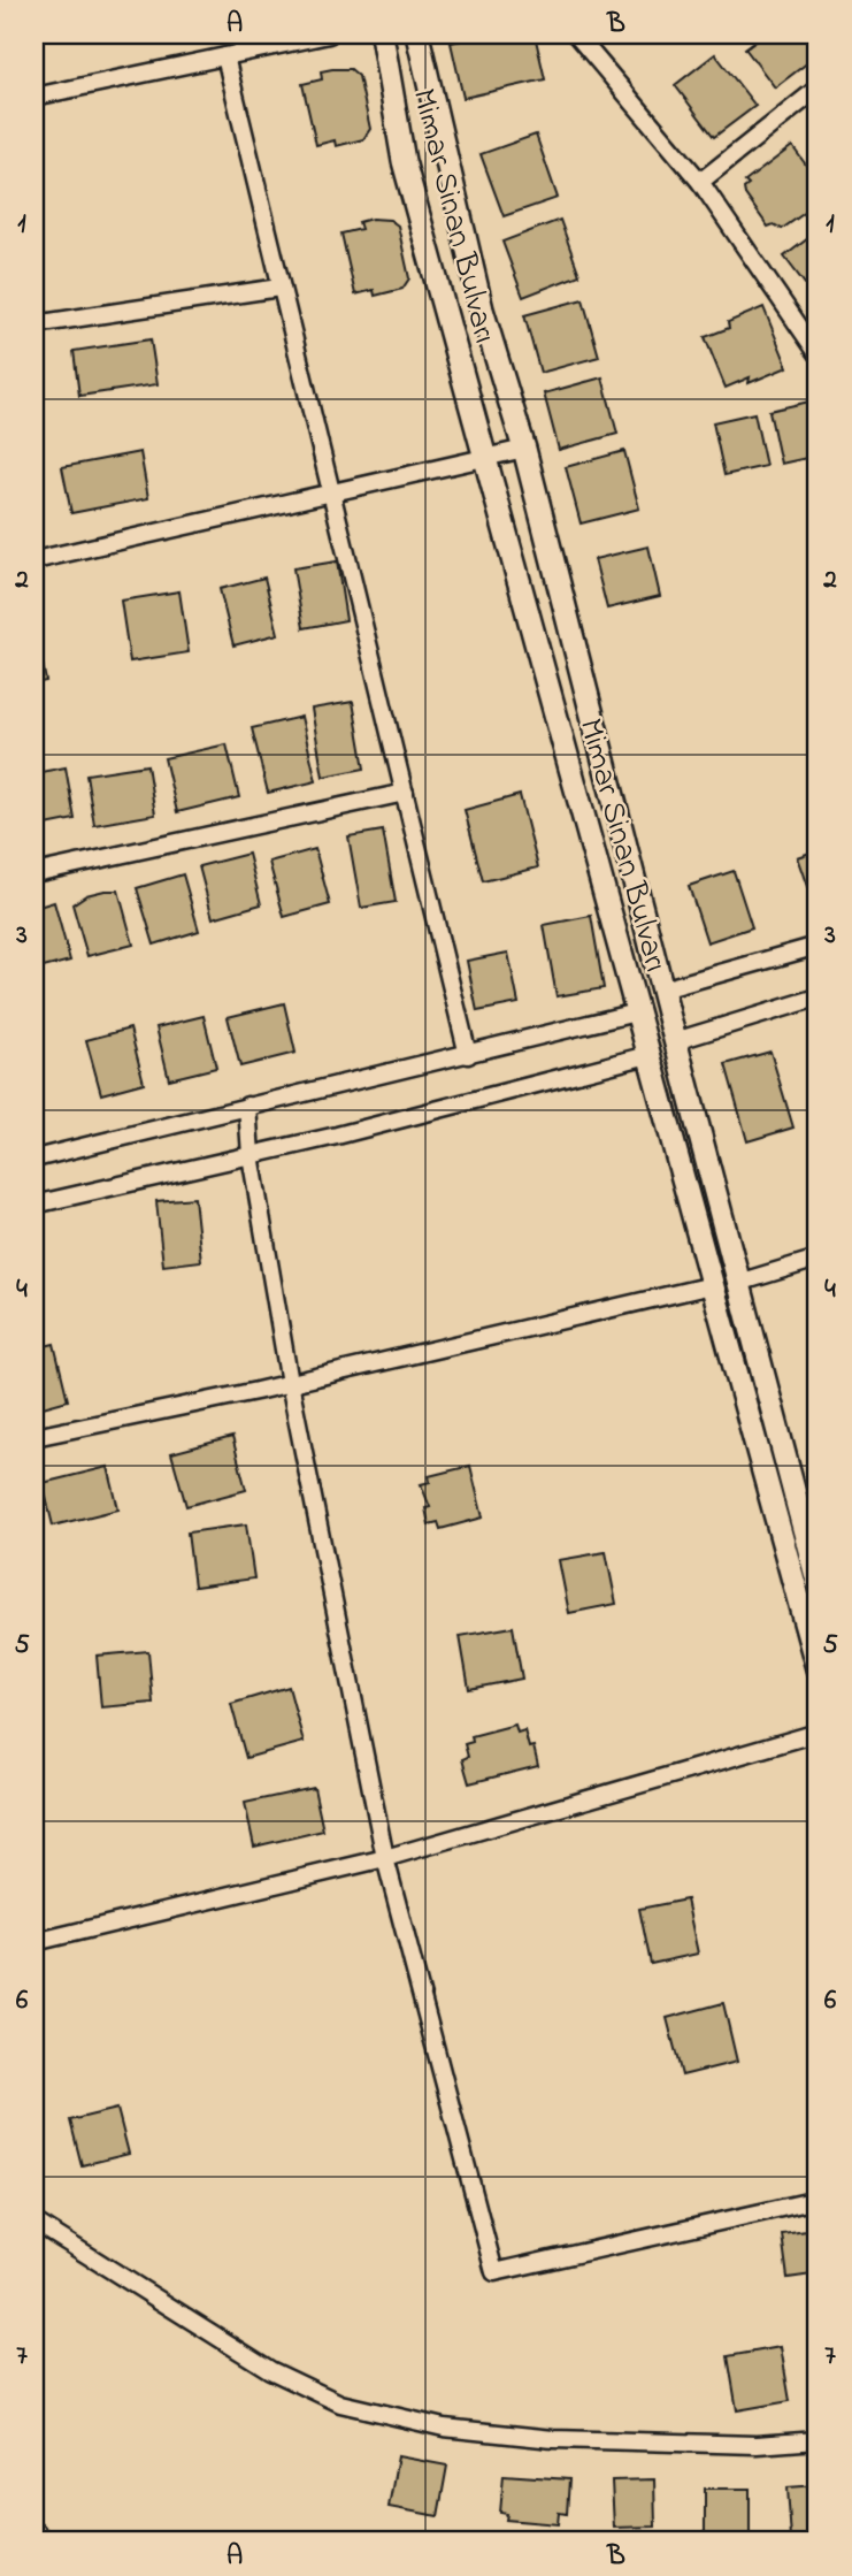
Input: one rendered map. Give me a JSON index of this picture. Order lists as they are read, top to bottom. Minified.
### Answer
{"streets":{"main road":["Mimar Sinan Bulvarı"]},"grid":{"columns":["A","B"],"rows":["1","2","3","4","5","6","7"]}}
